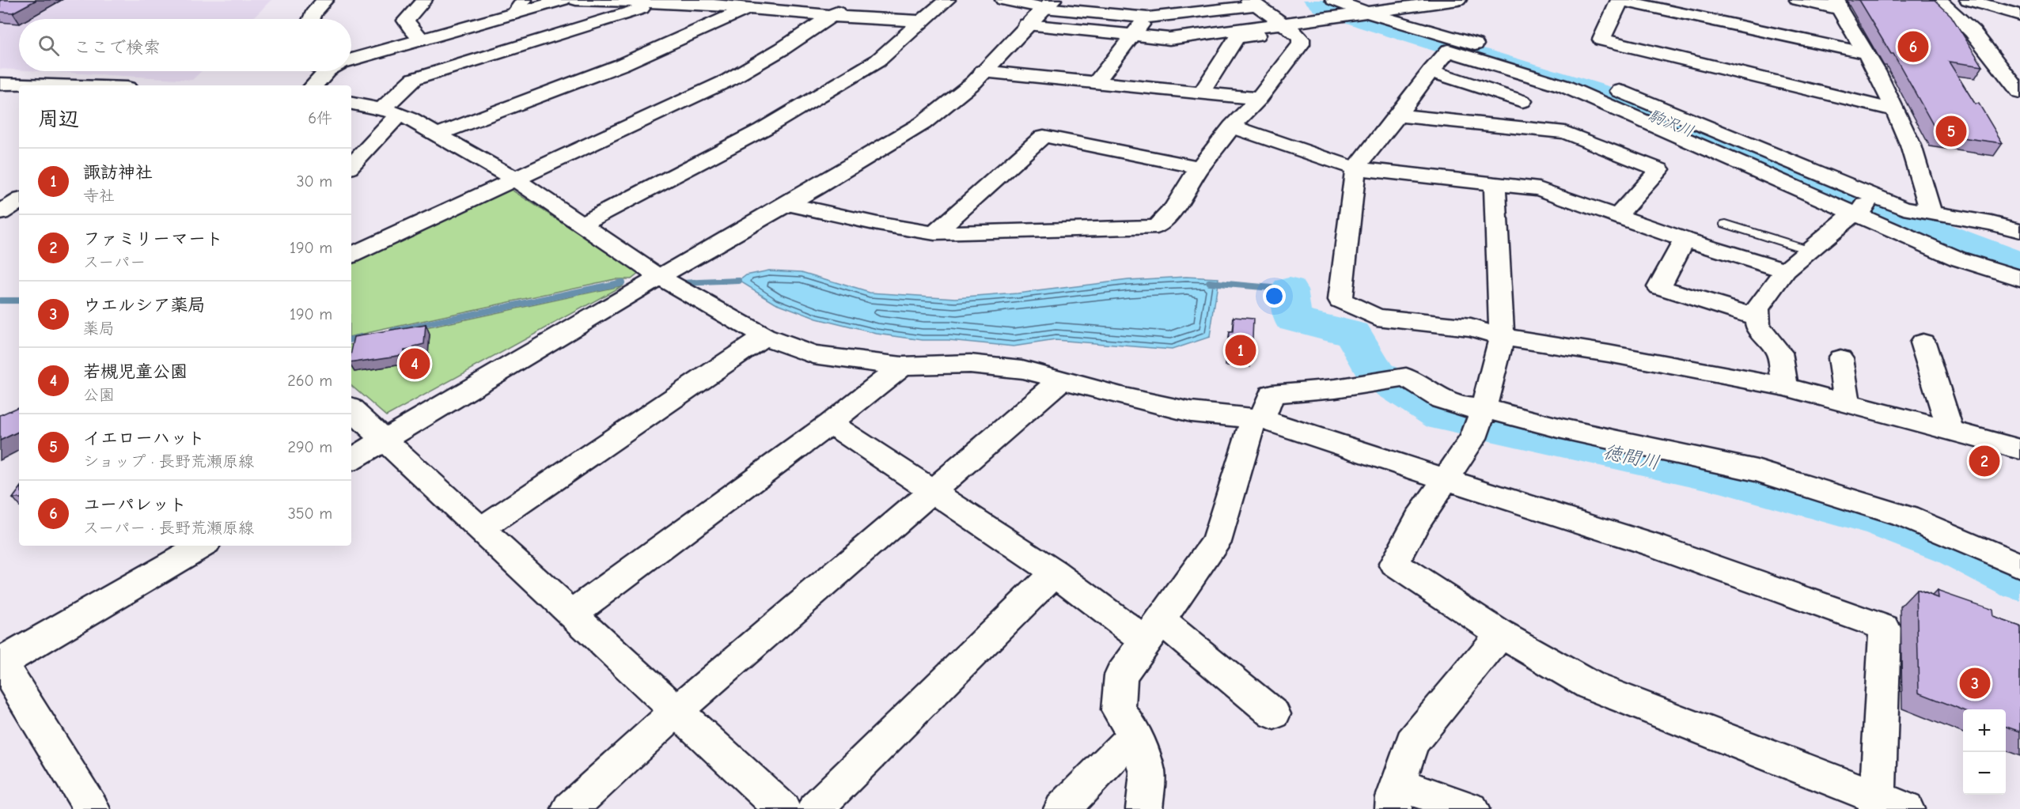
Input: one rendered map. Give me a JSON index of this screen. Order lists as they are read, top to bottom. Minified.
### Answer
{"water":["駒沢川","徳間川"],"page":{"search":"ここで検索","pins":["6","5","1","4","2","3"],"heading":["周辺","6件"],"list":[{"mark":"1","name":"諏訪神社","note":"寺社","value":"30 m"},{"mark":"2","name":"ファミリーマート","note":"スーパー","value":"190 m"},{"mark":"3","name":"ウエルシア薬局","note":"薬局","value":"190 m"},{"mark":"4","name":"若槻児童公園","note":"公園","value":"260 m"},{"mark":"5","name":"イエローハット","note":"ショップ · 長野荒瀬原線","value":"290 m"},{"mark":"6","name":"ユーパレット","note":"スーパー · 長野荒瀬原線","value":"350 m"}],"map_buttons":["+","−"]}}
